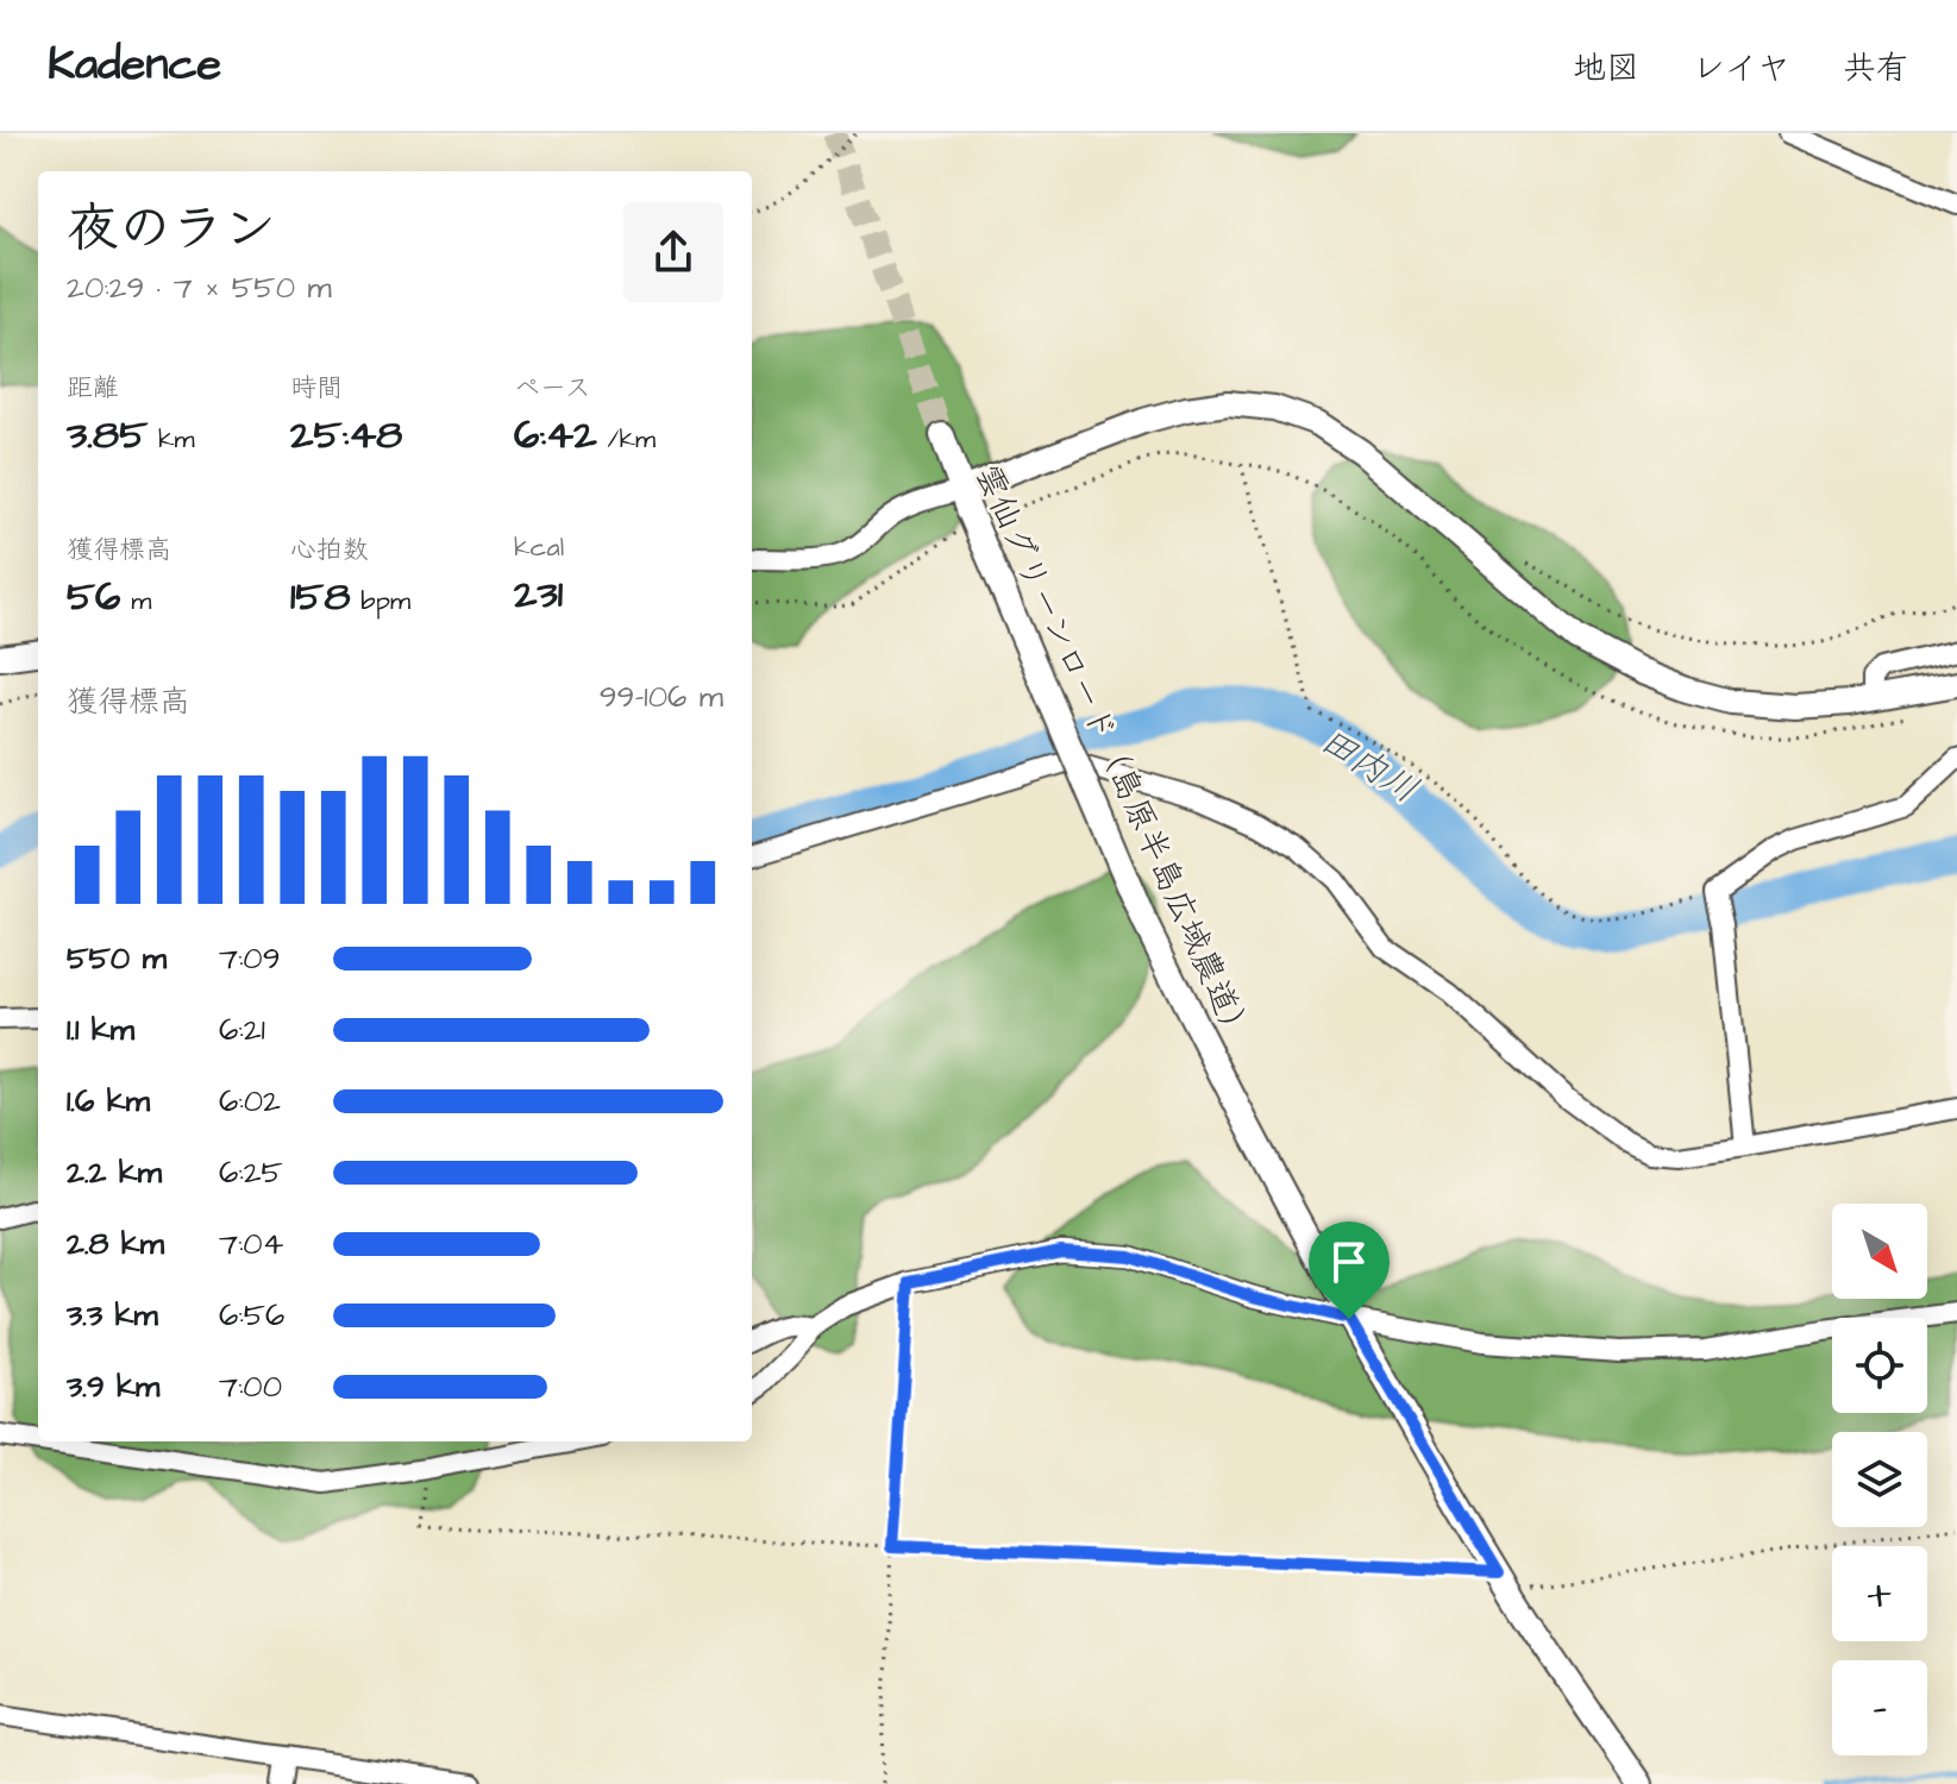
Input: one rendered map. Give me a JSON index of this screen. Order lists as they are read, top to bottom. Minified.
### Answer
{"streets":{"street":["雲仙グリーンロード（島原半島広域農道）"]},"water":["田内川"],"north":"bottom right","page":{"header":"Kadence","nav":["地図","レイヤ","共有"],"heading":["夜のラン","20:29 · 7 × 550 m"],"stats":[["距離","3.85 km"],["時間","25:48"],["ペース","6:42 /km"],["獲得標高","56 m"],["心拍数","158 bpm"],["kcal","231"]],"chart":["獲得標高","99–106 m"],"list":[{"name":"550 m","note":"7:09"},{"name":"1.1 km","note":"6:21"},{"name":"1.6 km","note":"6:02"},{"name":"2.2 km","note":"6:25"},{"name":"2.8 km","note":"7:04"},{"name":"3.3 km","note":"6:56"},{"name":"3.9 km","note":"7:00"}],"map_buttons":["+","−"]}}
